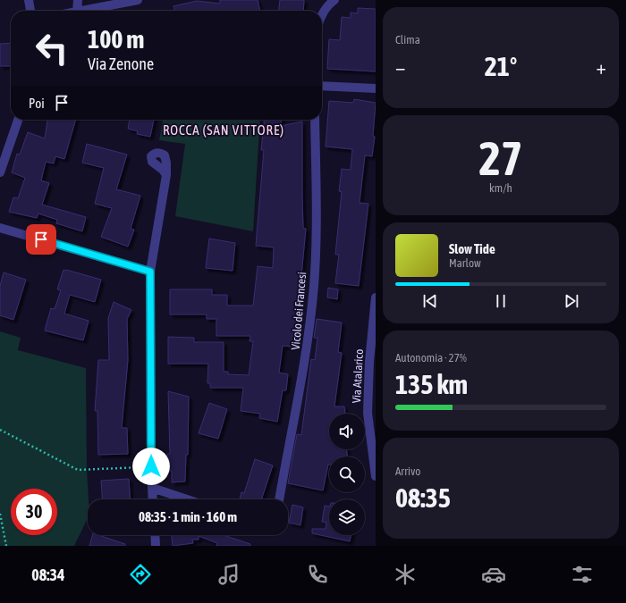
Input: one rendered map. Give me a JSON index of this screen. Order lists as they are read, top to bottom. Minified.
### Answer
{"streets":{"street":["Vicolo dei Francesi","Via Atalarico"]},"districts":["ROCCA (SAN VITTORE)"],"page":{"tile":["Clima",["27","km/h"],["Autonomia · 27%","135 km"],["Arrivo","08:35"]],"turn":["100 m","Via Zenone"],"heat":["−","21°","+"],"then":"Poi","song":["Slow Tide","Marlow"],"limit":"30","trip":"08:35 · 1 min · 160 m","tabs":"08:34"}}
